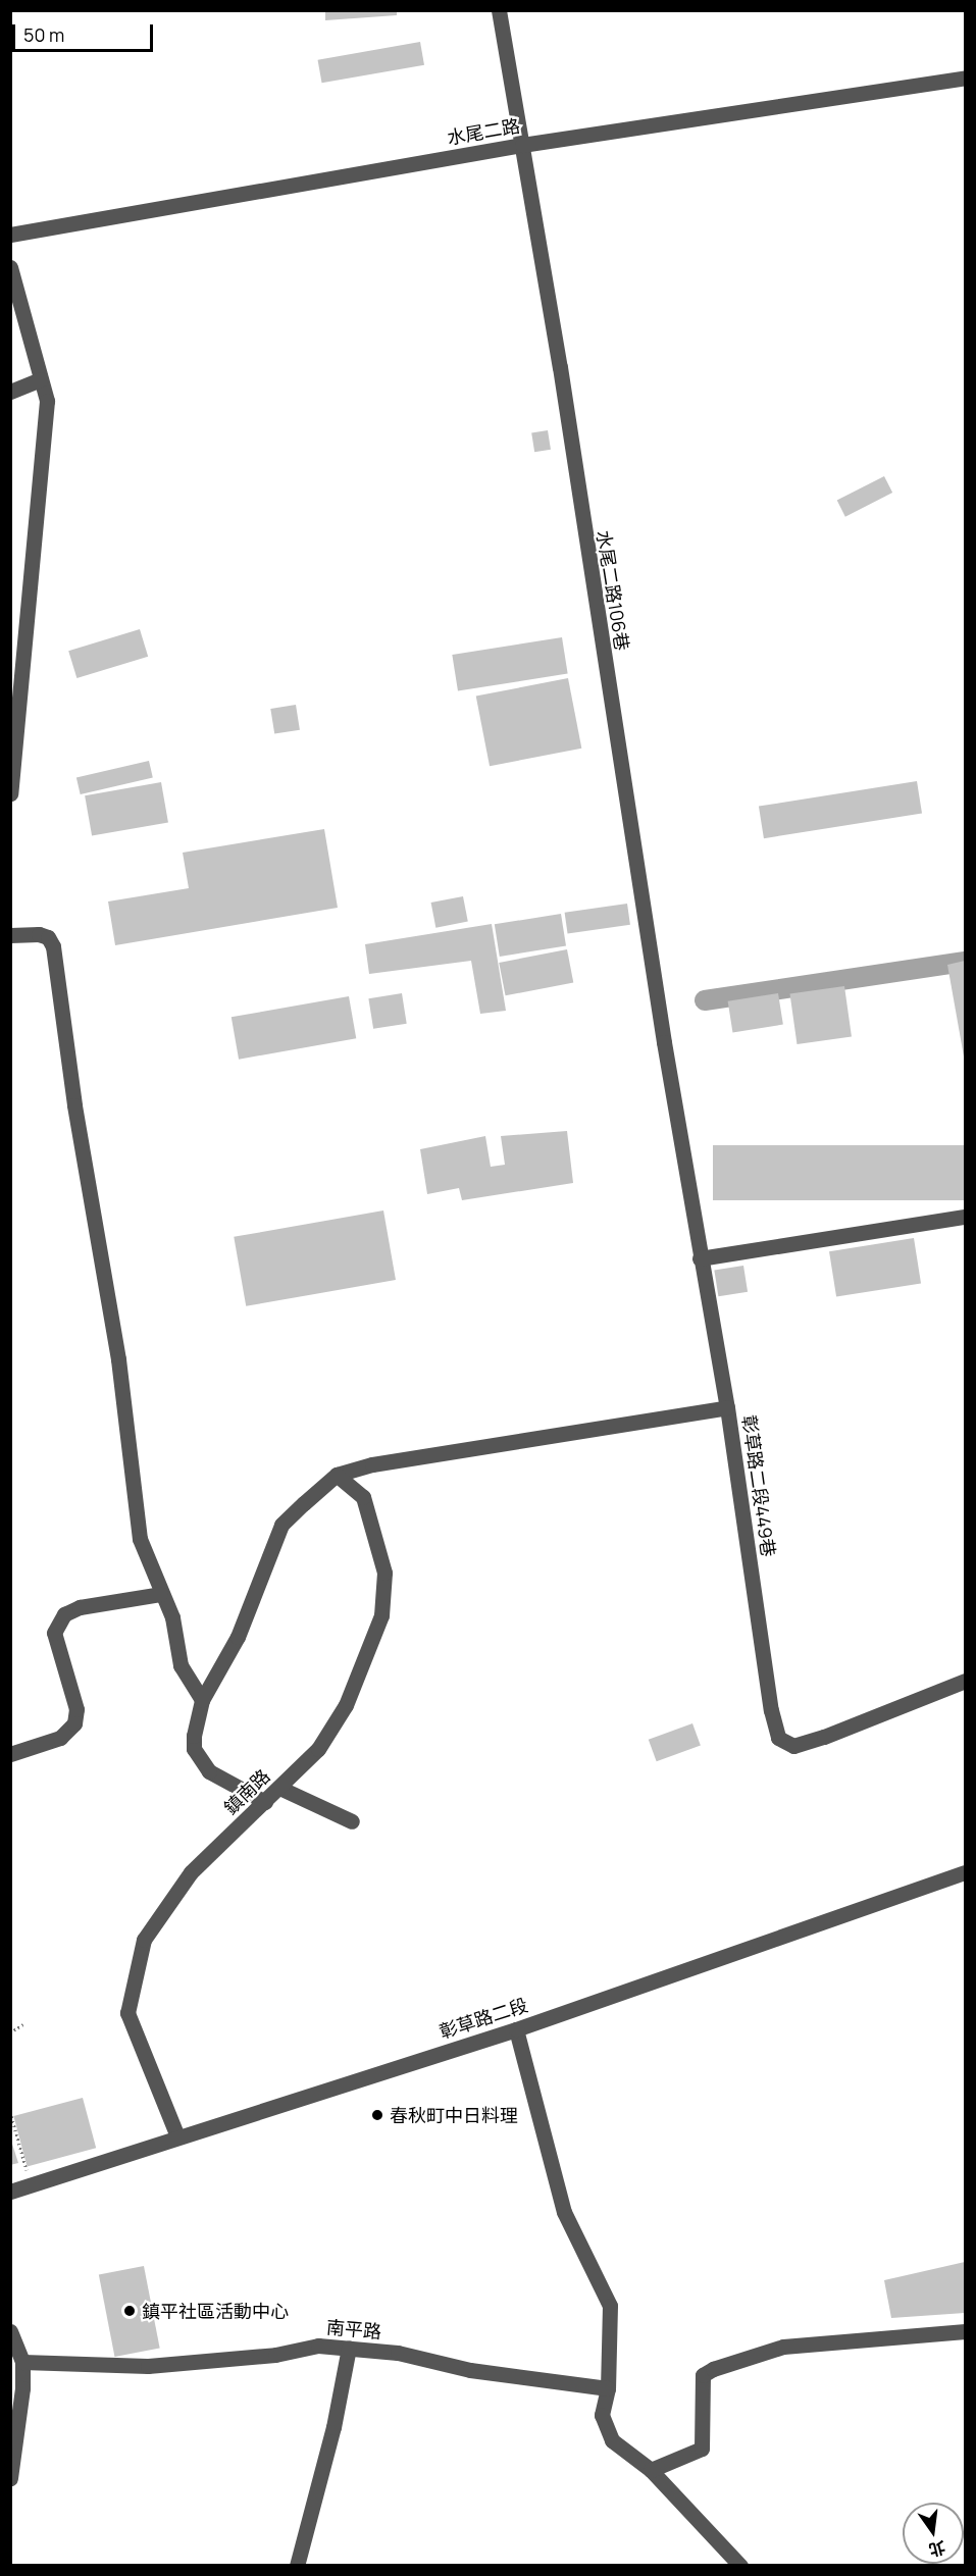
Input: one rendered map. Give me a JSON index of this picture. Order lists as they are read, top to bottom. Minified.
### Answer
{"streets":{"street":["水尾二路","水尾二路106巷","彰草路二段449巷","鎮南路","彰草路二段","南平路"]},"crossings":[["水尾二路","水尾二路106巷"],["水尾二路106巷","彰草路二段449巷"],["鎮南路","彰草路二段"]],"places":["春秋町中日料理","鎮平社區活動中心"],"scale_bar":"50 m","north":"bottom"}
